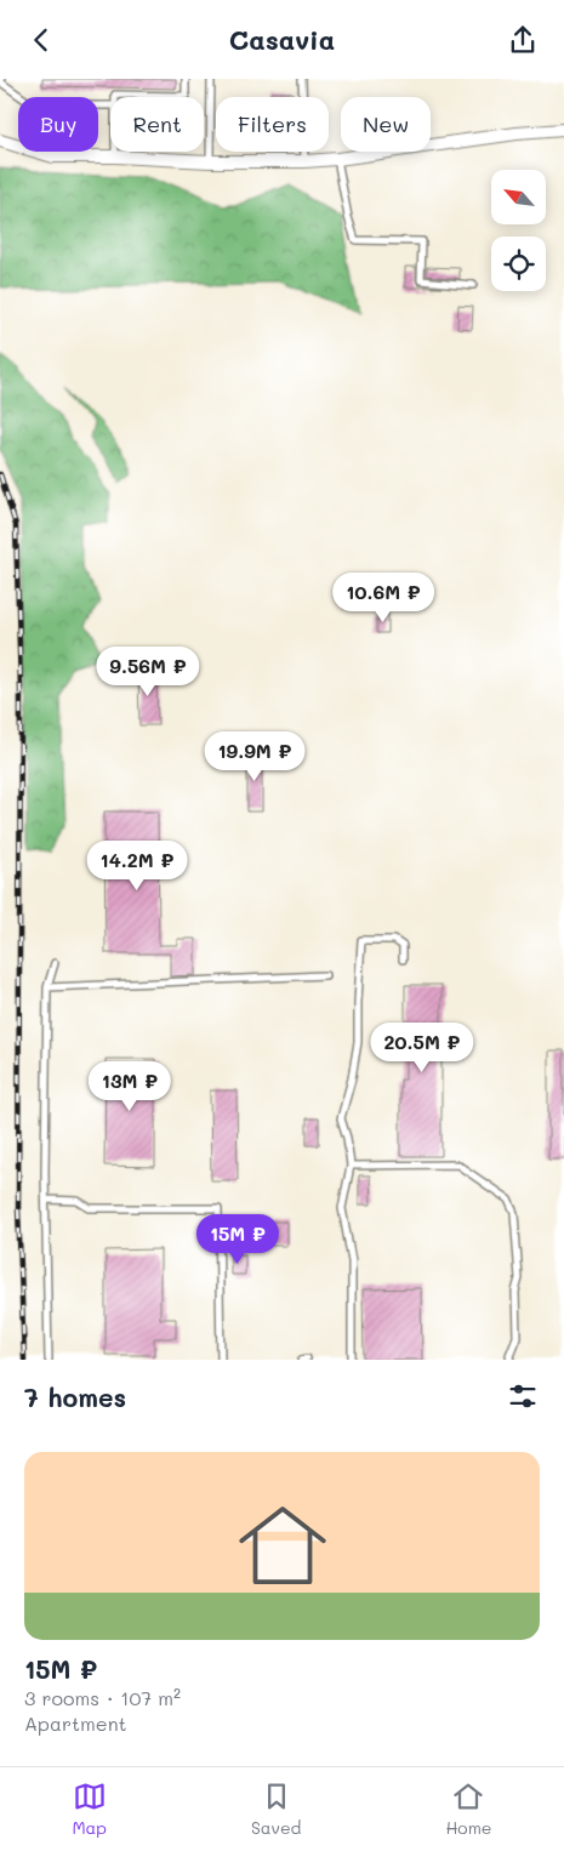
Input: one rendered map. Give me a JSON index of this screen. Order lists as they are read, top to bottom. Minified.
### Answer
{"north":"top left","page":{"header":"Casavia","chip":["Buy","Rent","Filters","New"],"price":["10.6M ₽","9.56M ₽","19.9M ₽","14.2M ₽","20.5M ₽","13M ₽","15M ₽"],"heading":"7 homes","list":[{"name":"15M ₽","note":"3 rooms · 107 m² · Apartment"}],"tabs":["Map","Saved","Home"]}}
